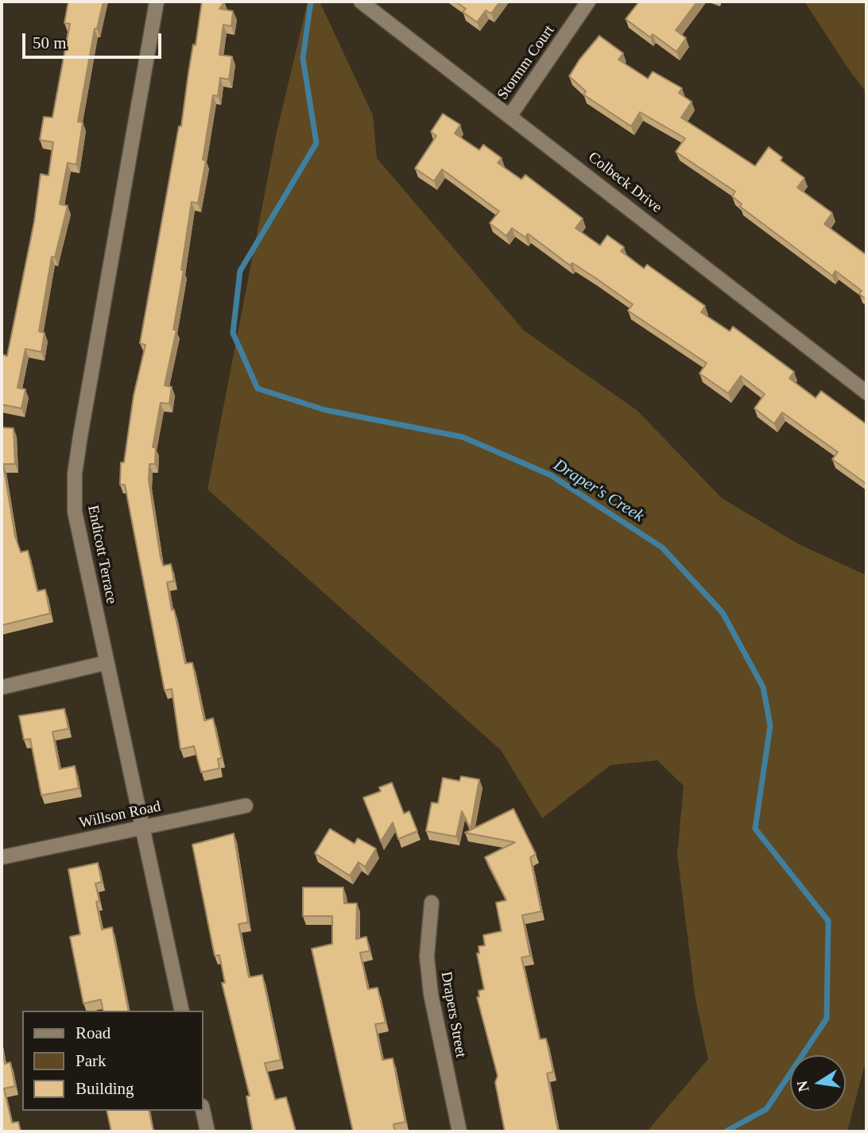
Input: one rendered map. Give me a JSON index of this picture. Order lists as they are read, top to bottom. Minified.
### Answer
{"streets":{"street":["Stormm Court","Colbeck Drive","Endicott Terrace","Willson Road","Drapers Street"]},"crossings":[["Stormm Court","Colbeck Drive"],["Endicott Terrace","Willson Road"]],"water":["Draper's Creek"],"legend":["Road","Park","Building"],"scale_bar":"50 m","north":"left"}
